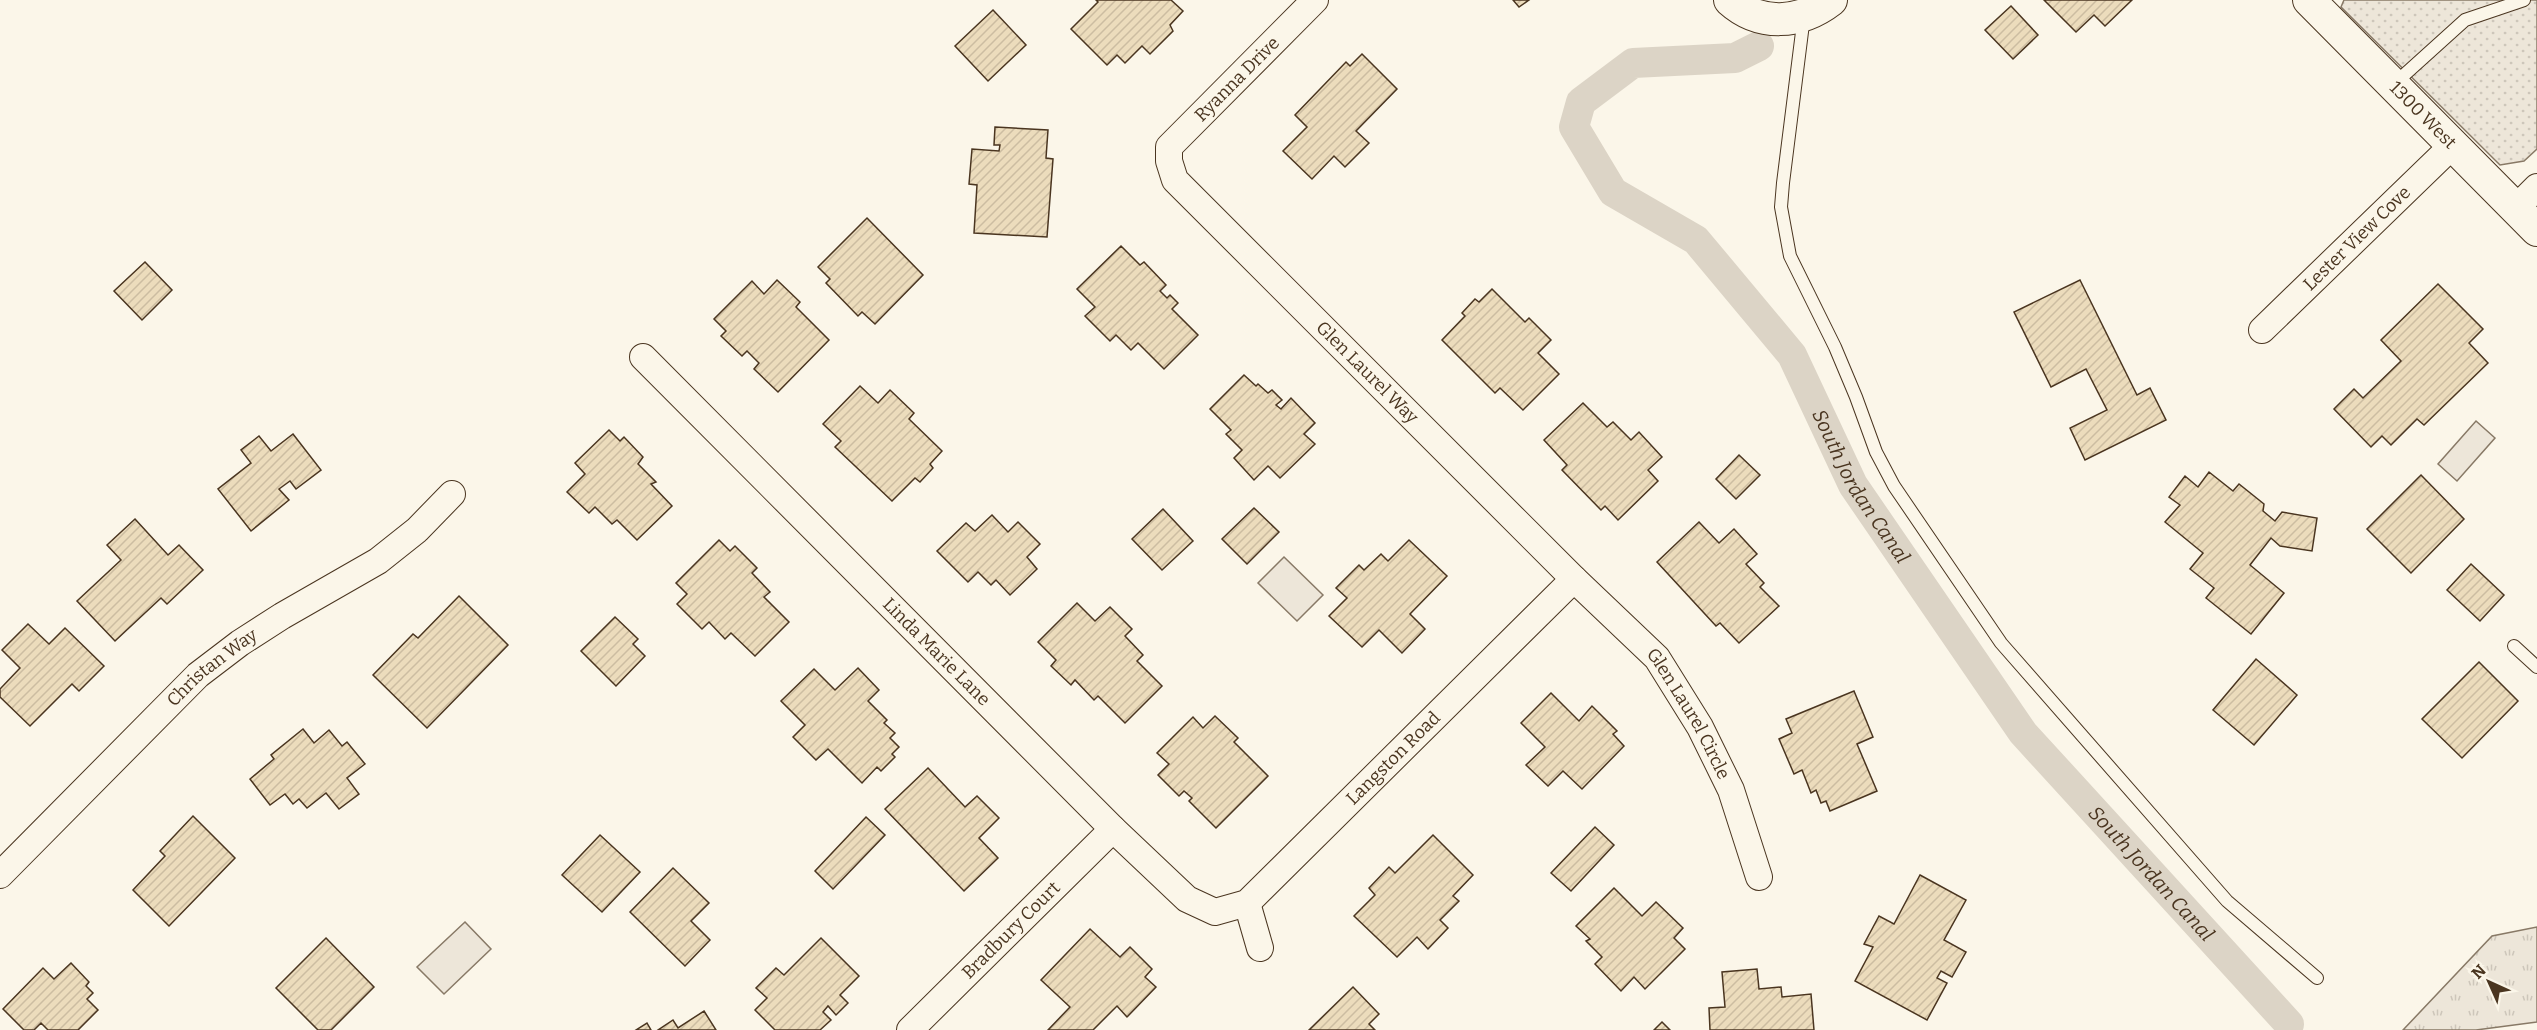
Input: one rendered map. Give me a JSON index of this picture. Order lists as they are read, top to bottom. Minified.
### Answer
{"streets":{"street":["Ryanna Drive","1300 West","Lester View Cove","Glen Laurel Way","Linda Marie Lane","Christan Way","Glen Laurel Circle","Langston Road","Bradbury Court"]},"crossings":[["Ryanna Drive","Glen Laurel Way"],["1300 West","Lester View Cove"],["Glen Laurel Way","Glen Laurel Circle"],["Glen Laurel Way","Langston Road"],["Linda Marie Lane","Langston Road"],["Linda Marie Lane","Bradbury Court"],["Glen Laurel Circle","Langston Road"]],"water":["South Jordan Canal"],"north":"top left"}
